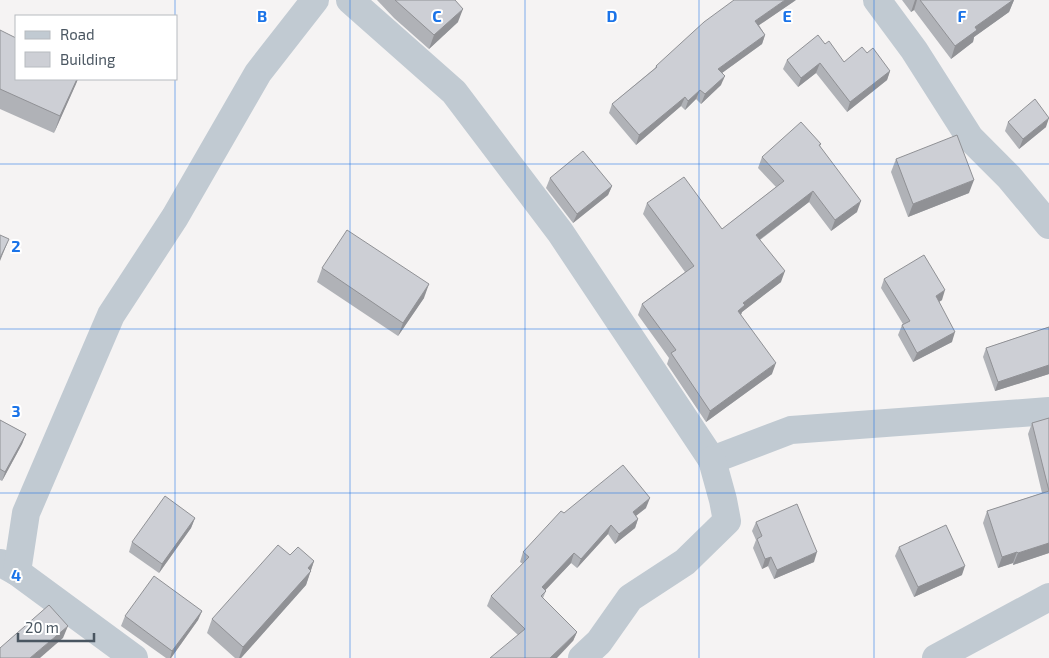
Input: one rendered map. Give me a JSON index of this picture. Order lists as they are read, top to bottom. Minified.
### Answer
{"legend":["Road","Building"],"scale_bar":"20 m","grid":{"columns":["B","C","D","E","F"],"rows":["2","3","4"]}}
